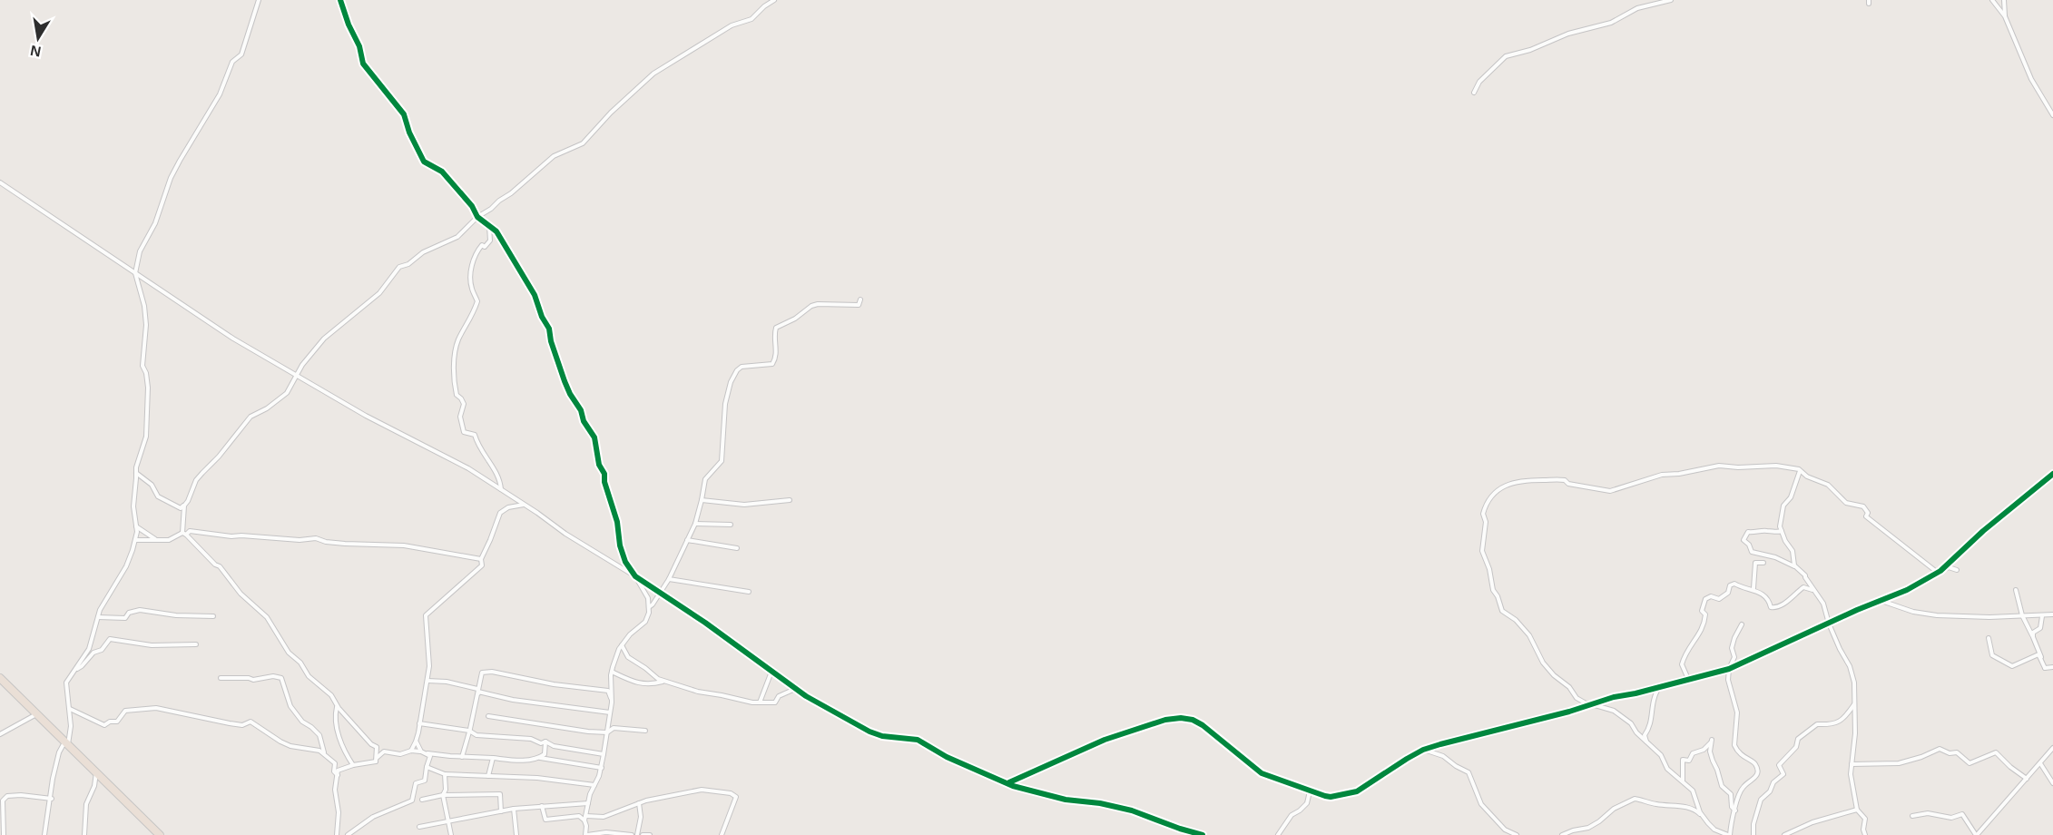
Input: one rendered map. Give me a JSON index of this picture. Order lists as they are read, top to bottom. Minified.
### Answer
{"north":"bottom"}
